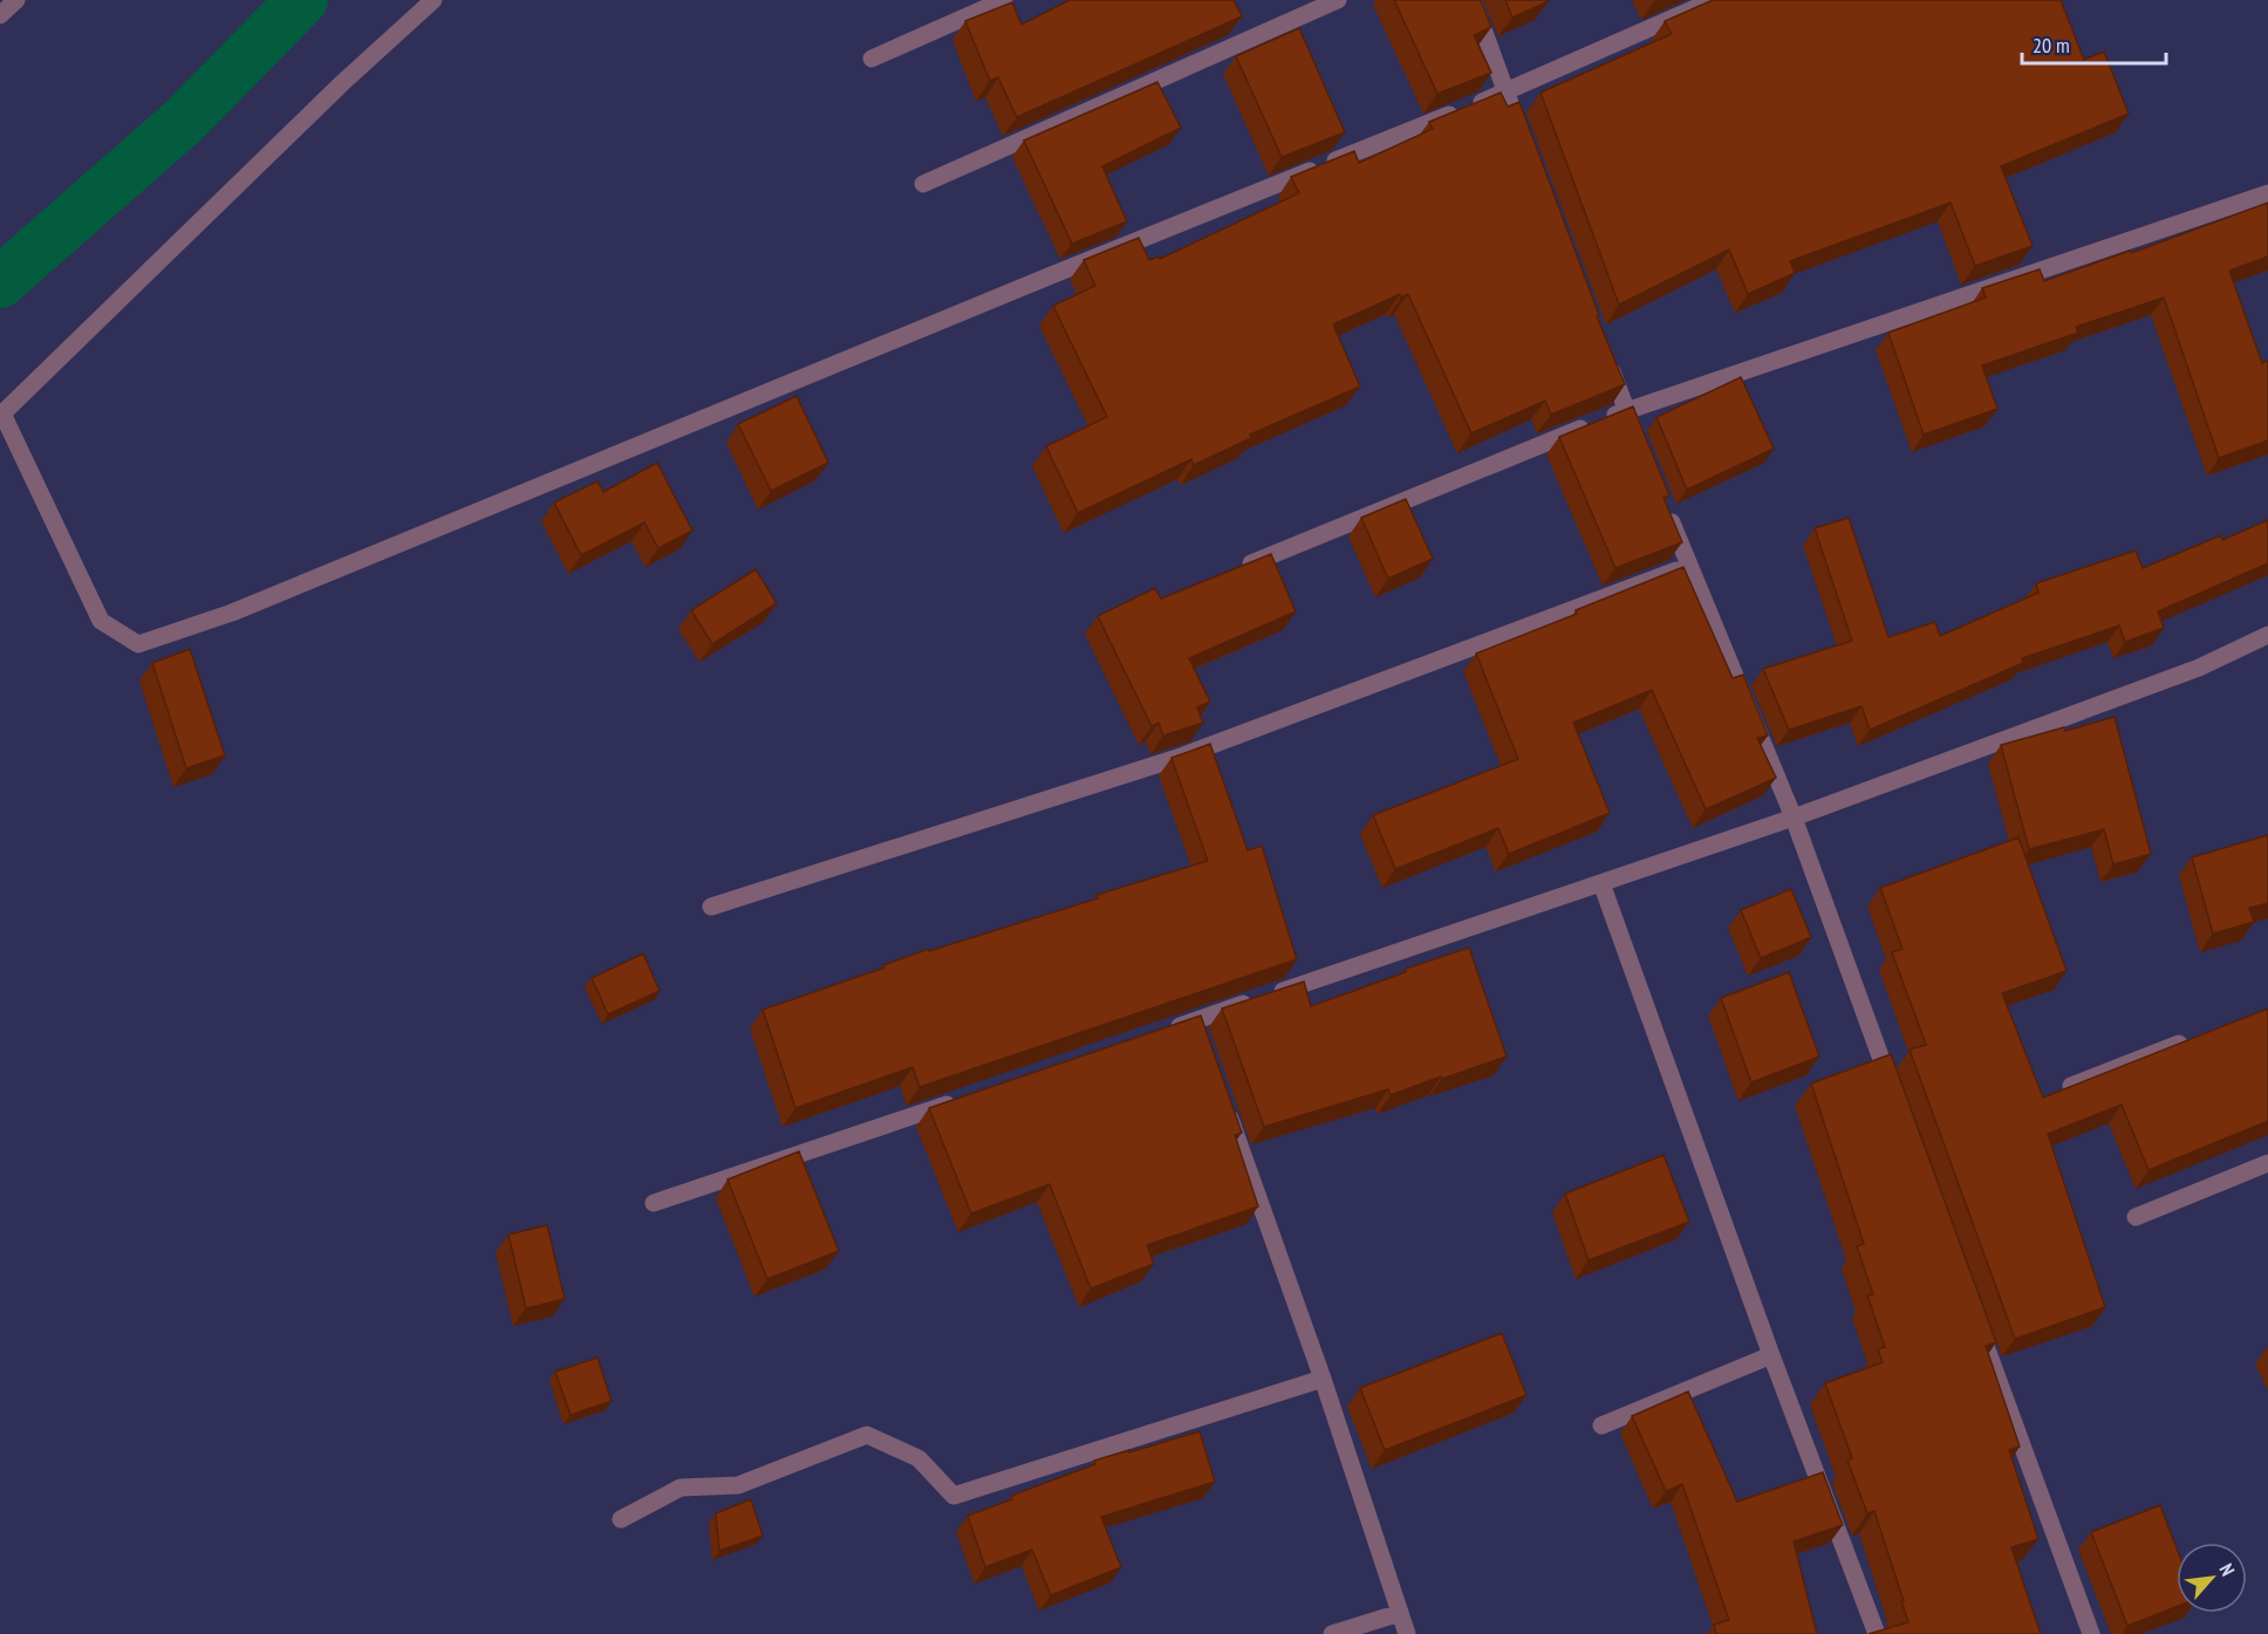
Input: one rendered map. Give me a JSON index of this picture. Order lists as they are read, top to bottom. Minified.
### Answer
{"scale_bar":"20 m","north":"top right"}
